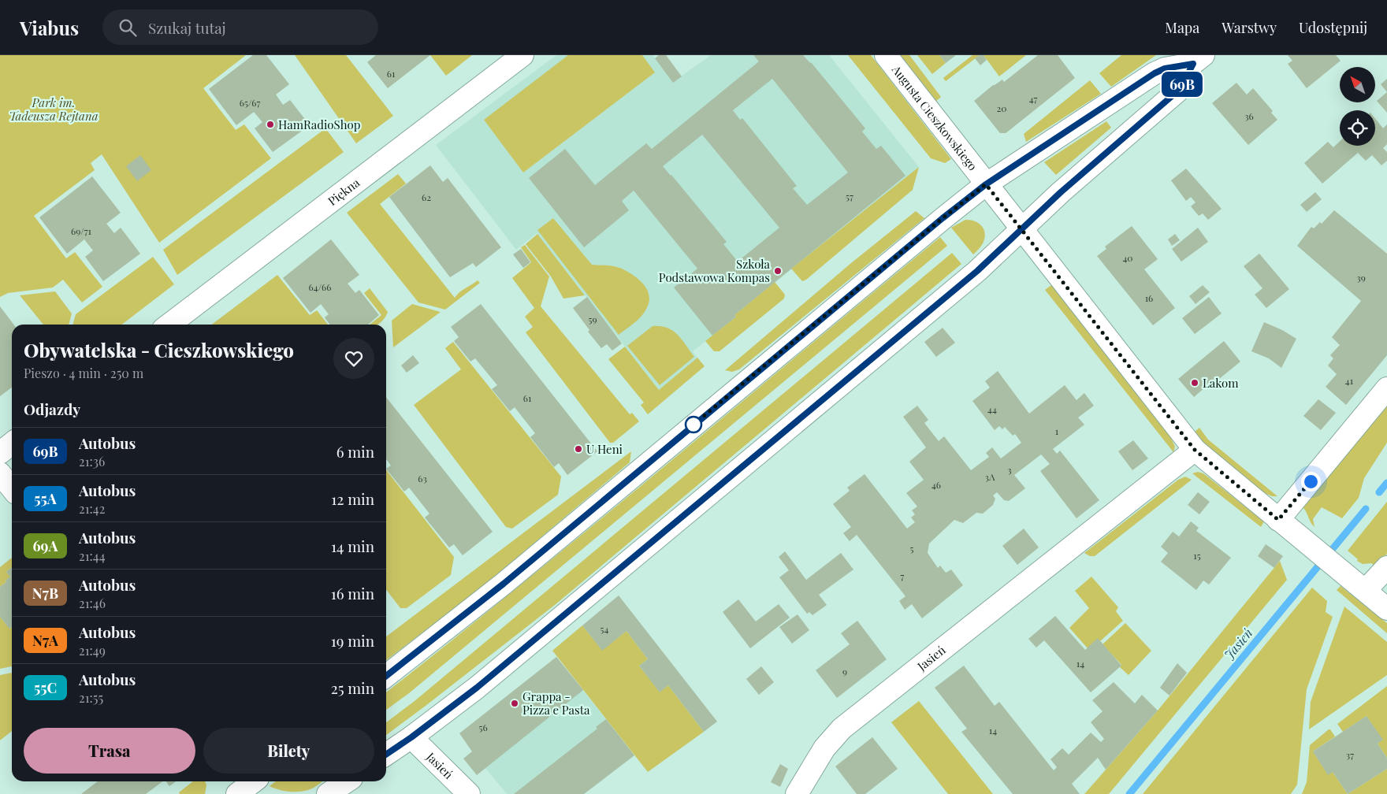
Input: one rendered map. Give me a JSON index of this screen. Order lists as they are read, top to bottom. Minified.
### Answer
{"streets":{"main road":["Augusta Cieszkowskiego","Piękna","Jasień"]},"crossings":[["Augusta Cieszkowskiego","Jasień"]],"water":["Jasień"],"parks":["Park im. Tadeusza Rejtana"],"places":["HamRadioShop","Szkoła Podstawowa Kompas","Lakom","U Heni","Grappa - Pizza e Pasta"],"lines":["bus line 69B"],"house_numbers":["61","47","65/67","20","36","57","62","69/71","40","39","64/66","16","59","41","61","44","1","3","3A","63","46","5","15","7","54","14","9","56","14","37"],"north":"top left","page":{"header":"Viabus","search":"Szukaj tutaj","nav":["Mapa","Warstwy","Udostępnij"],"on_map":"69B","heading":[["Obywatelska - Cieszkowskiego","Pieszo · 4 min · 250 m"],"Odjazdy"],"list":[{"mark":"69B","name":"Autobus","note":"21:36","value":"6 min"},{"mark":"55A","name":"Autobus","note":"21:42","value":"12 min"},{"mark":"69A","name":"Autobus","note":"21:44","value":"14 min"},{"mark":"N7B","name":"Autobus","note":"21:46","value":"16 min"},{"mark":"N7A","name":"Autobus","note":"21:49","value":"19 min"},{"mark":"55C","name":"Autobus","note":"21:55","value":"25 min"}],"buttons":["Trasa","Bilety"]}}
